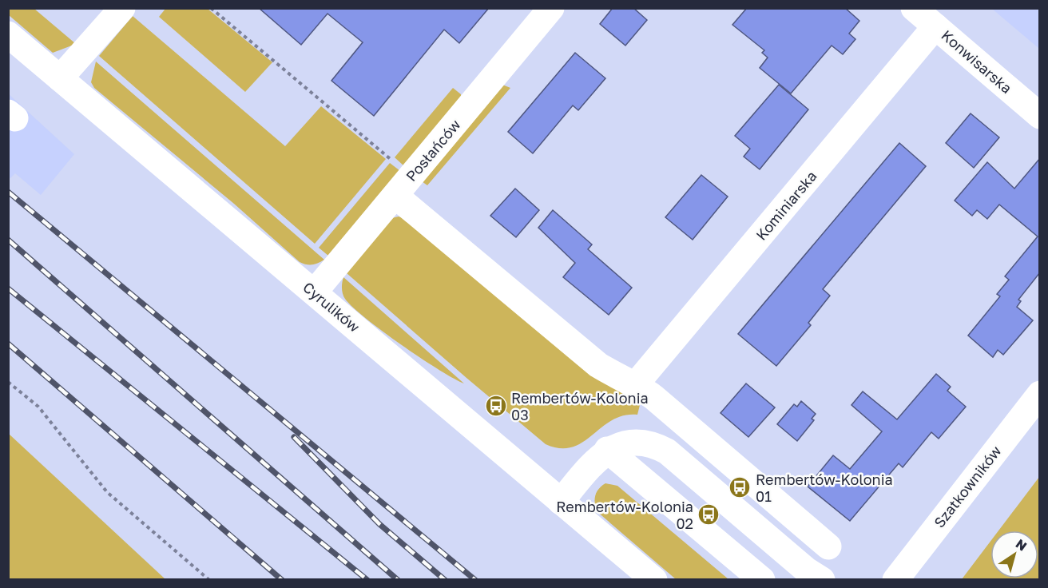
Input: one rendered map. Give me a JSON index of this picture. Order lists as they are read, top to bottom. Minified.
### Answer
{"streets":{"street":["Konwisarska","Posłańców","Kominiarska","Cyrulików","Szatkowników"]},"crossings":[["Konwisarska","Kominiarska"],["Posłańców","Cyrulików"]],"places":{"bus stop":["Rembertów-Kolonia 03","Rembertów-Kolonia 01","Rembertów-Kolonia 02"]},"north":"top right"}
